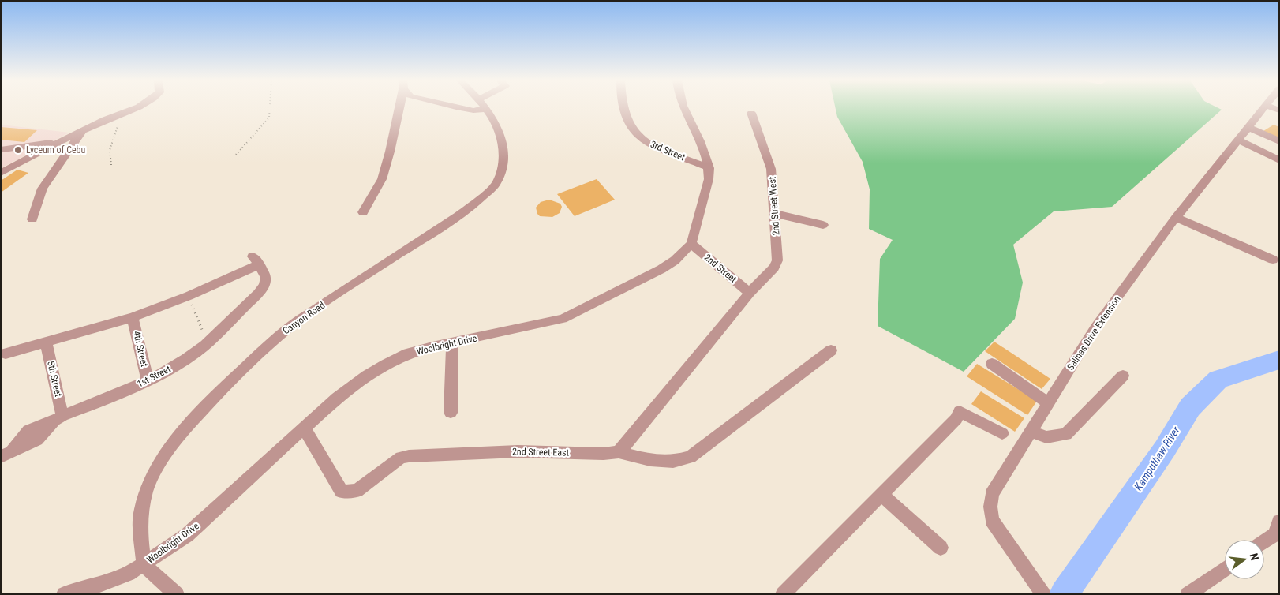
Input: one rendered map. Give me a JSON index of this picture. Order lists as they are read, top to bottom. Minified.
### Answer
{"streets":{"street":["3rd Street","2nd Street West","2nd Street","Canyon Road","Salinas Drive Extension","Woolbright Drive","4th Street","1st Street","5th Street","2nd Street East"]},"crossings":[["3rd Street","Woolbright Drive"],["2nd Street West","2nd Street"],["2nd Street","Woolbright Drive"],["Canyon Road","Woolbright Drive"],["Woolbright Drive","2nd Street East"],["4th Street","1st Street"],["1st Street","5th Street"]],"water":["Kamputhaw River"],"places":["Lyceum of Cebu"],"north":"right"}
